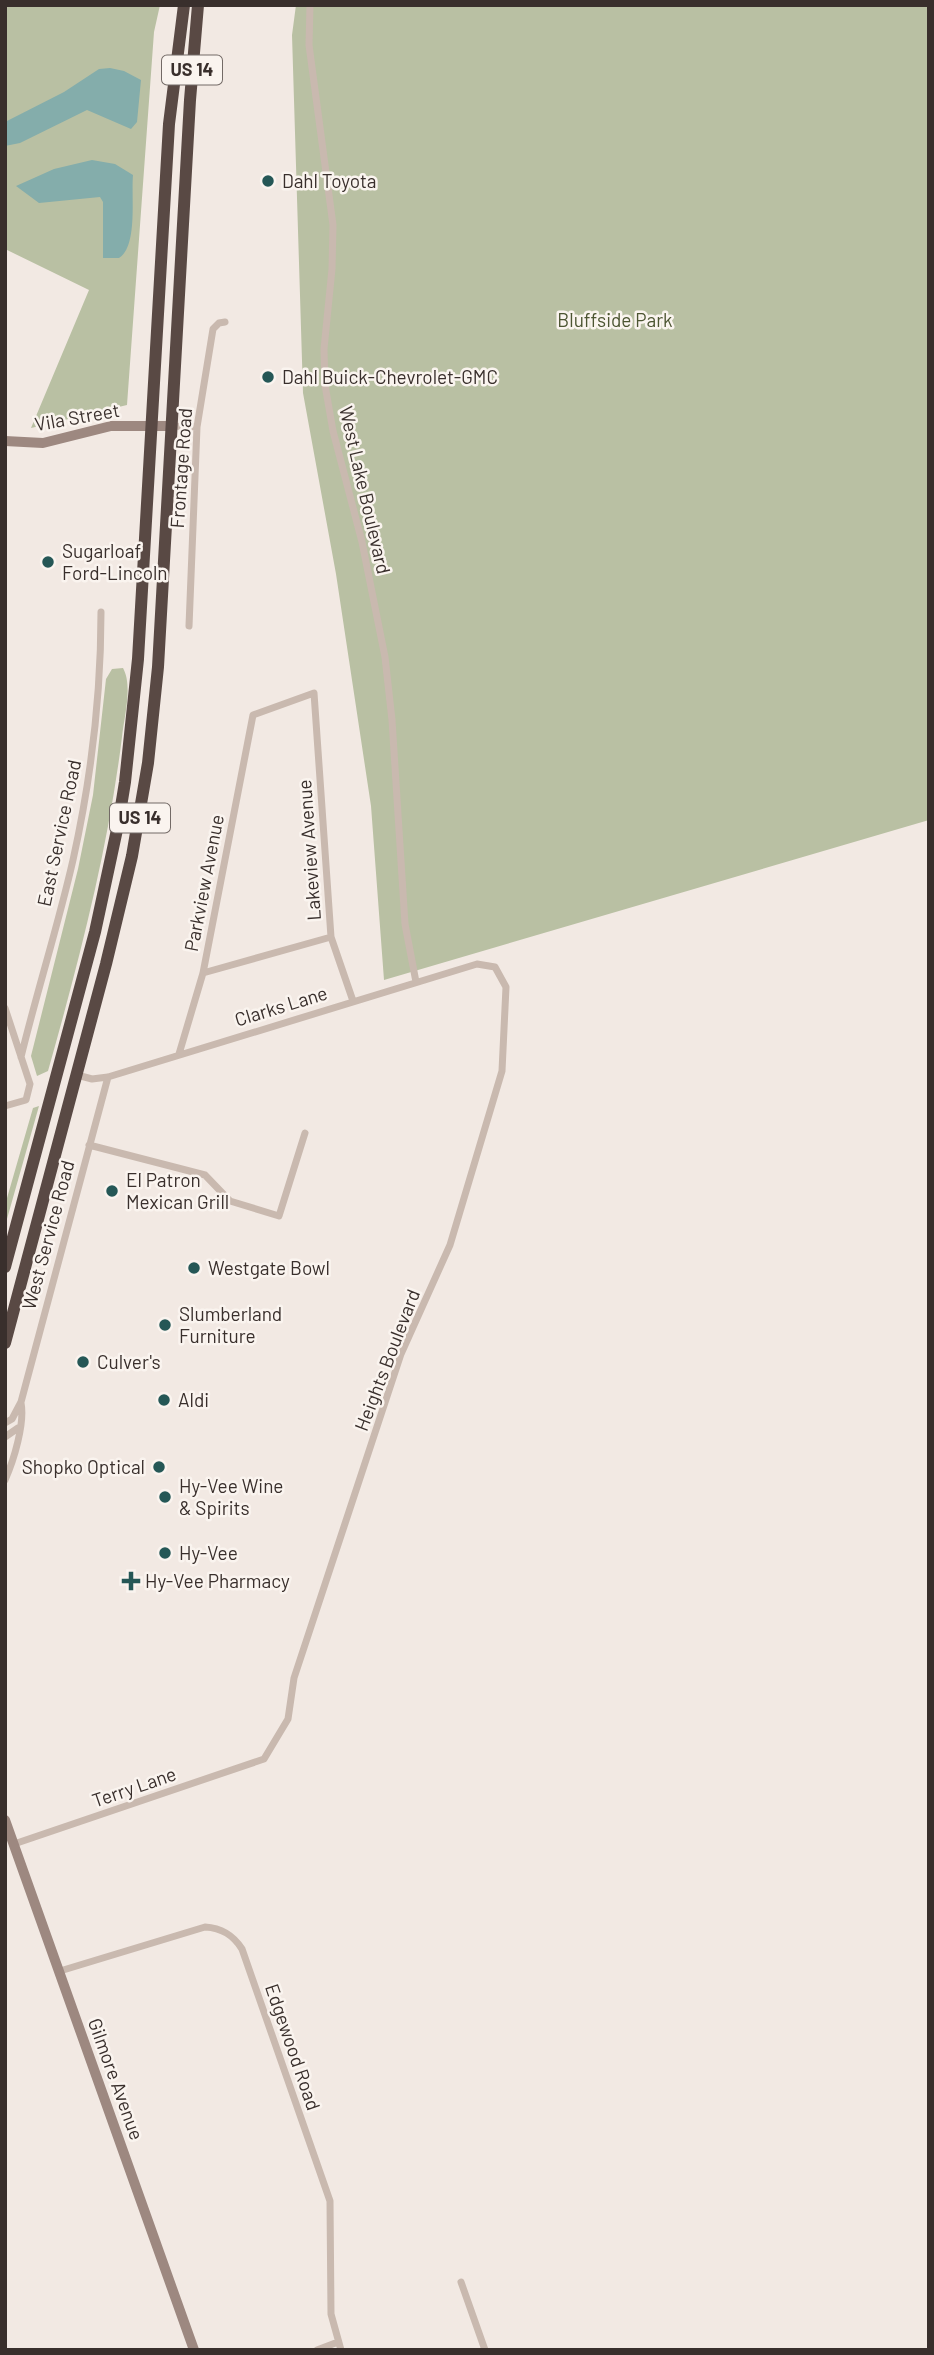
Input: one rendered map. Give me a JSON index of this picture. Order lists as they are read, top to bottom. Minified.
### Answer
{"streets":{"highway":["US 14"],"street":["Vila Street","Frontage Road","West Lake Boulevard","East Service Road","Lakeview Avenue","Parkview Avenue","Clarks Lane","West Service Road","Heights Boulevard","Terry Lane","Edgewood Road","Gilmore Avenue"]},"crossings":[["US 14","Vila Street"],["US 14","Clarks Lane"],["Vila Street","Frontage Road"],["West Lake Boulevard","Clarks Lane"],["Lakeview Avenue","Parkview Avenue"],["Lakeview Avenue","Clarks Lane"],["Parkview Avenue","Clarks Lane"],["Clarks Lane","West Service Road"],["Clarks Lane","Heights Boulevard"],["Heights Boulevard","Terry Lane"],["Terry Lane","Gilmore Avenue"],["Edgewood Road","Gilmore Avenue"]],"parks":["Bluffside Park"],"places":{"other":["Dahl Toyota","Dahl Buick-Chevrolet-GMC","Sugarloaf Ford-Lincoln","El Patron Mexican Grill","Westgate Bowl","Slumberland Furniture","Culver's","Aldi","Shopko Optical","Hy-Vee Wine & Spirits","Hy-Vee"],"health":["Hy-Vee Pharmacy"]}}
